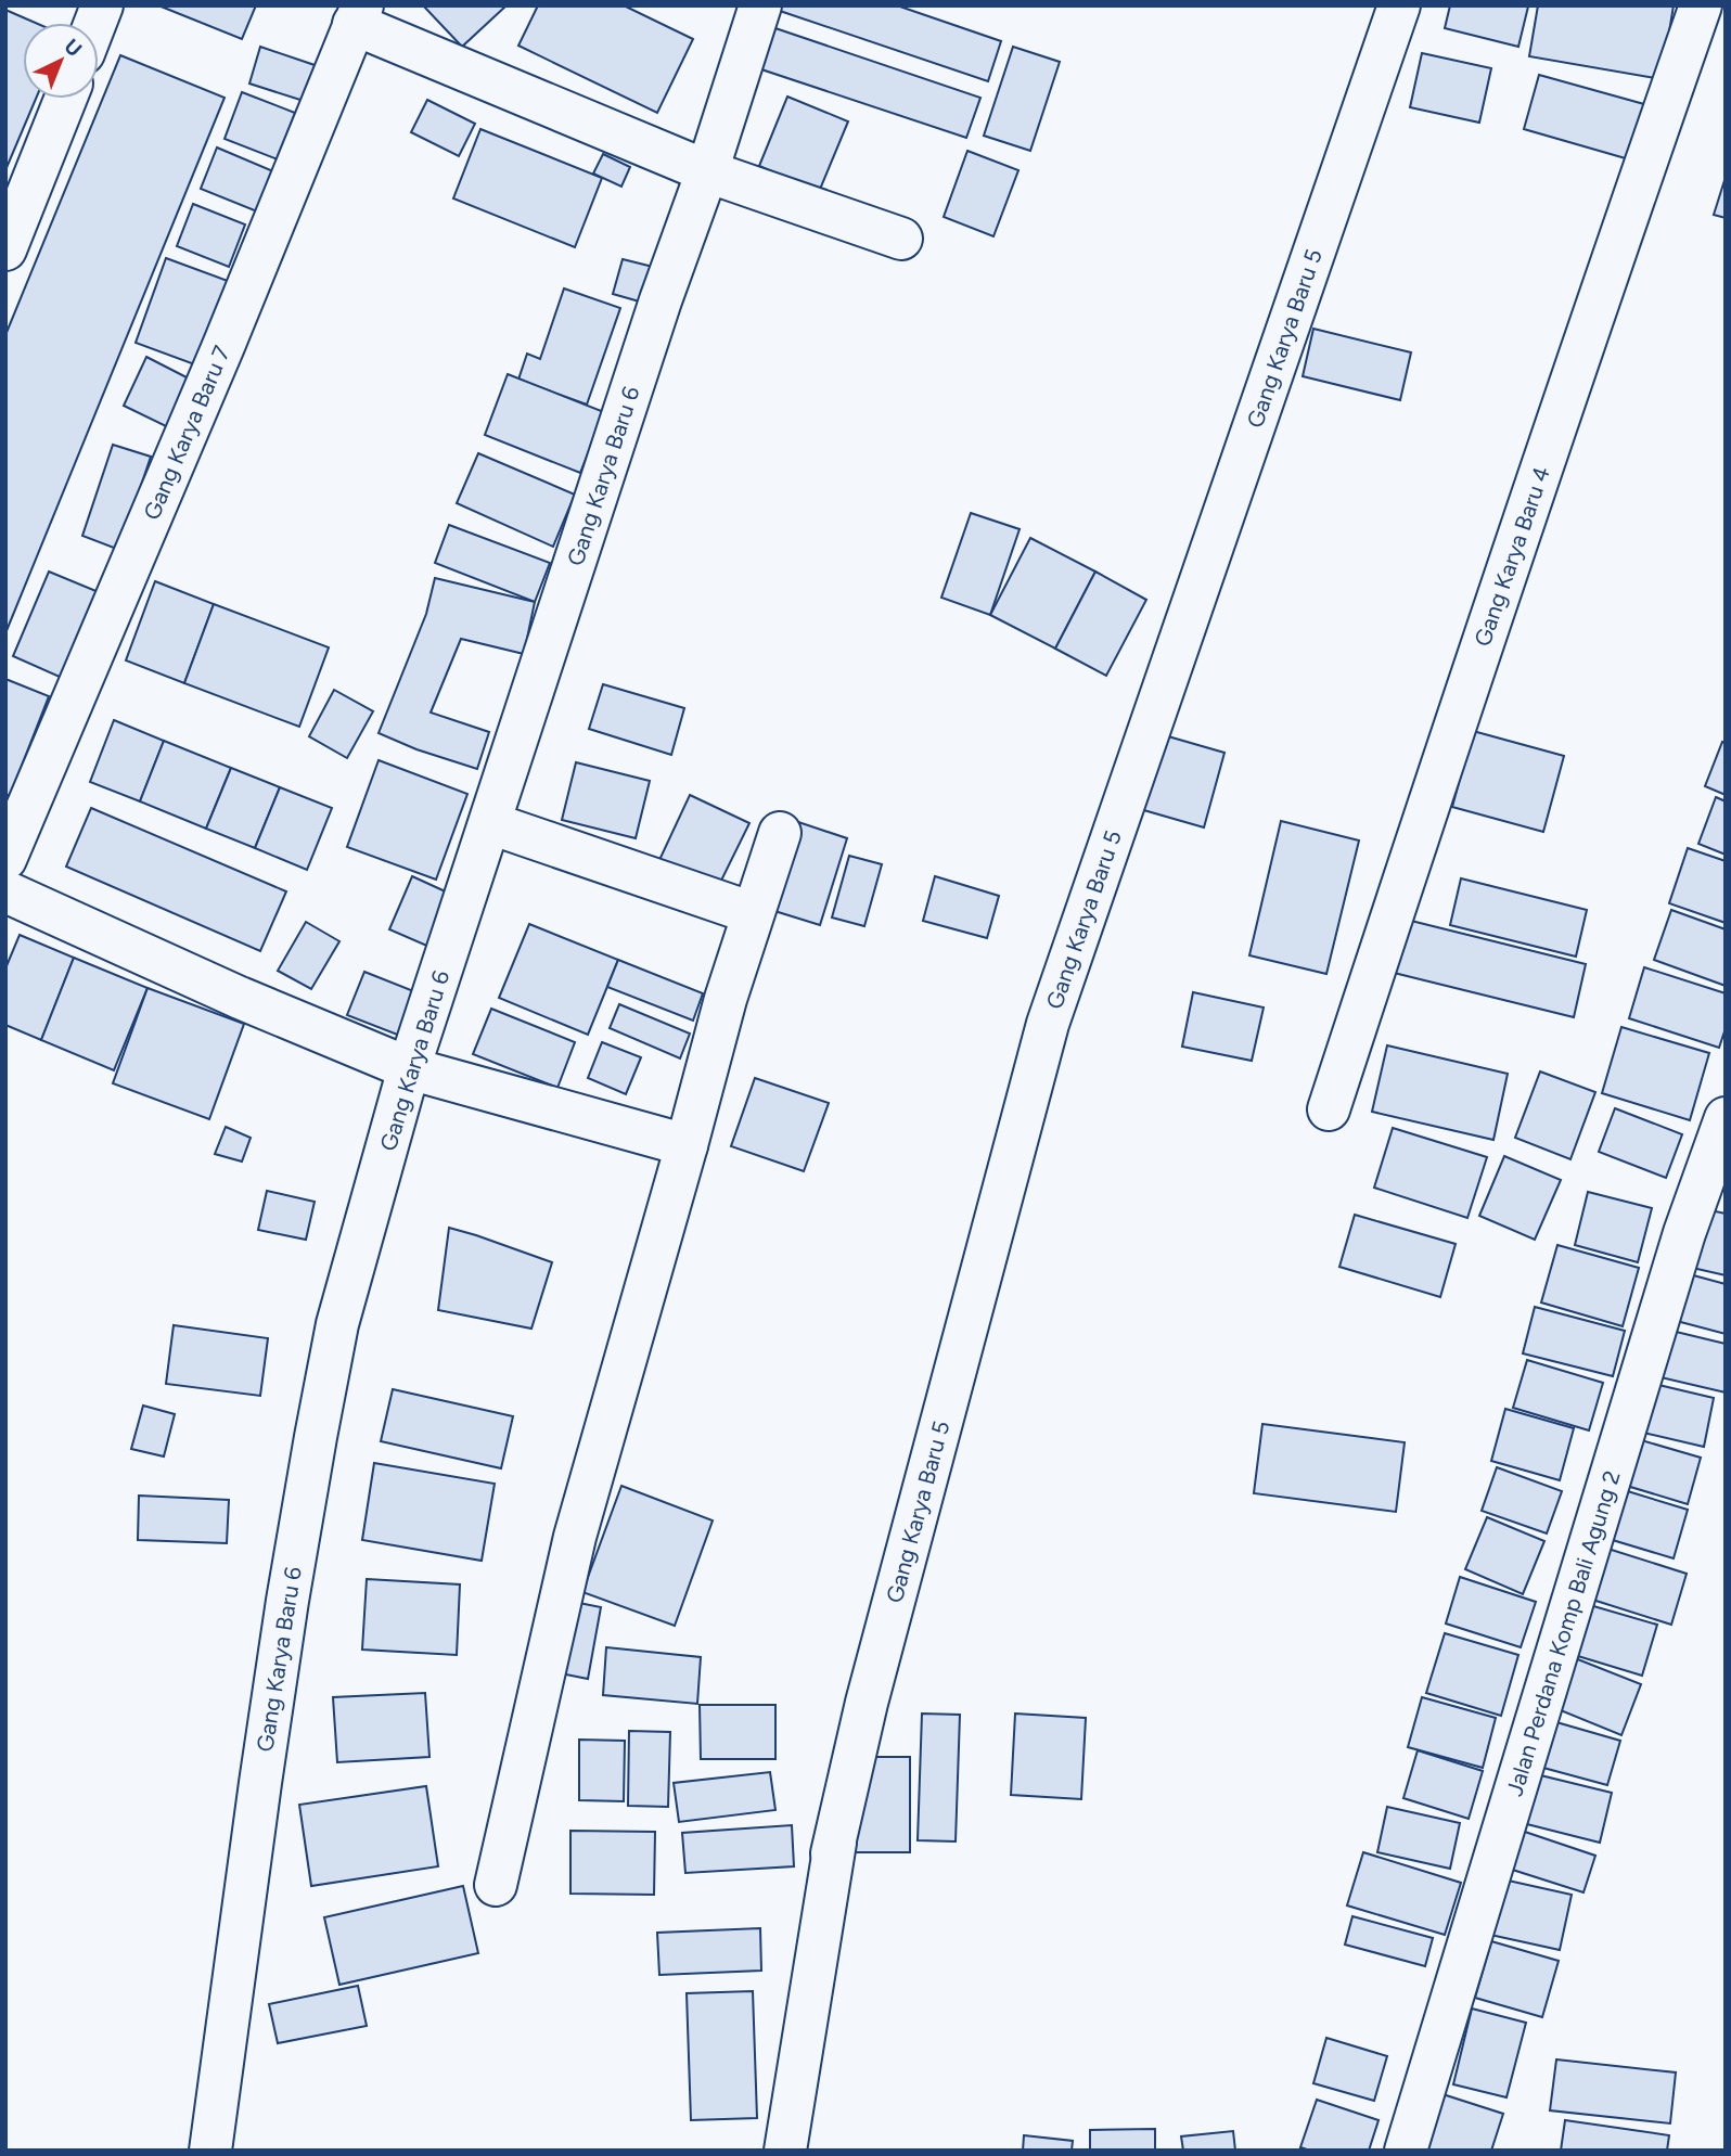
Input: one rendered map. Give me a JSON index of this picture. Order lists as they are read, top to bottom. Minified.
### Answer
{"streets":{"street":["Gang Karya Baru 5","Gang Karya Baru 7","Gang Karya Baru 6","Gang Karya Baru 4","Jalan Perdana Komp Bali Agung 2"]},"north":"top right"}
